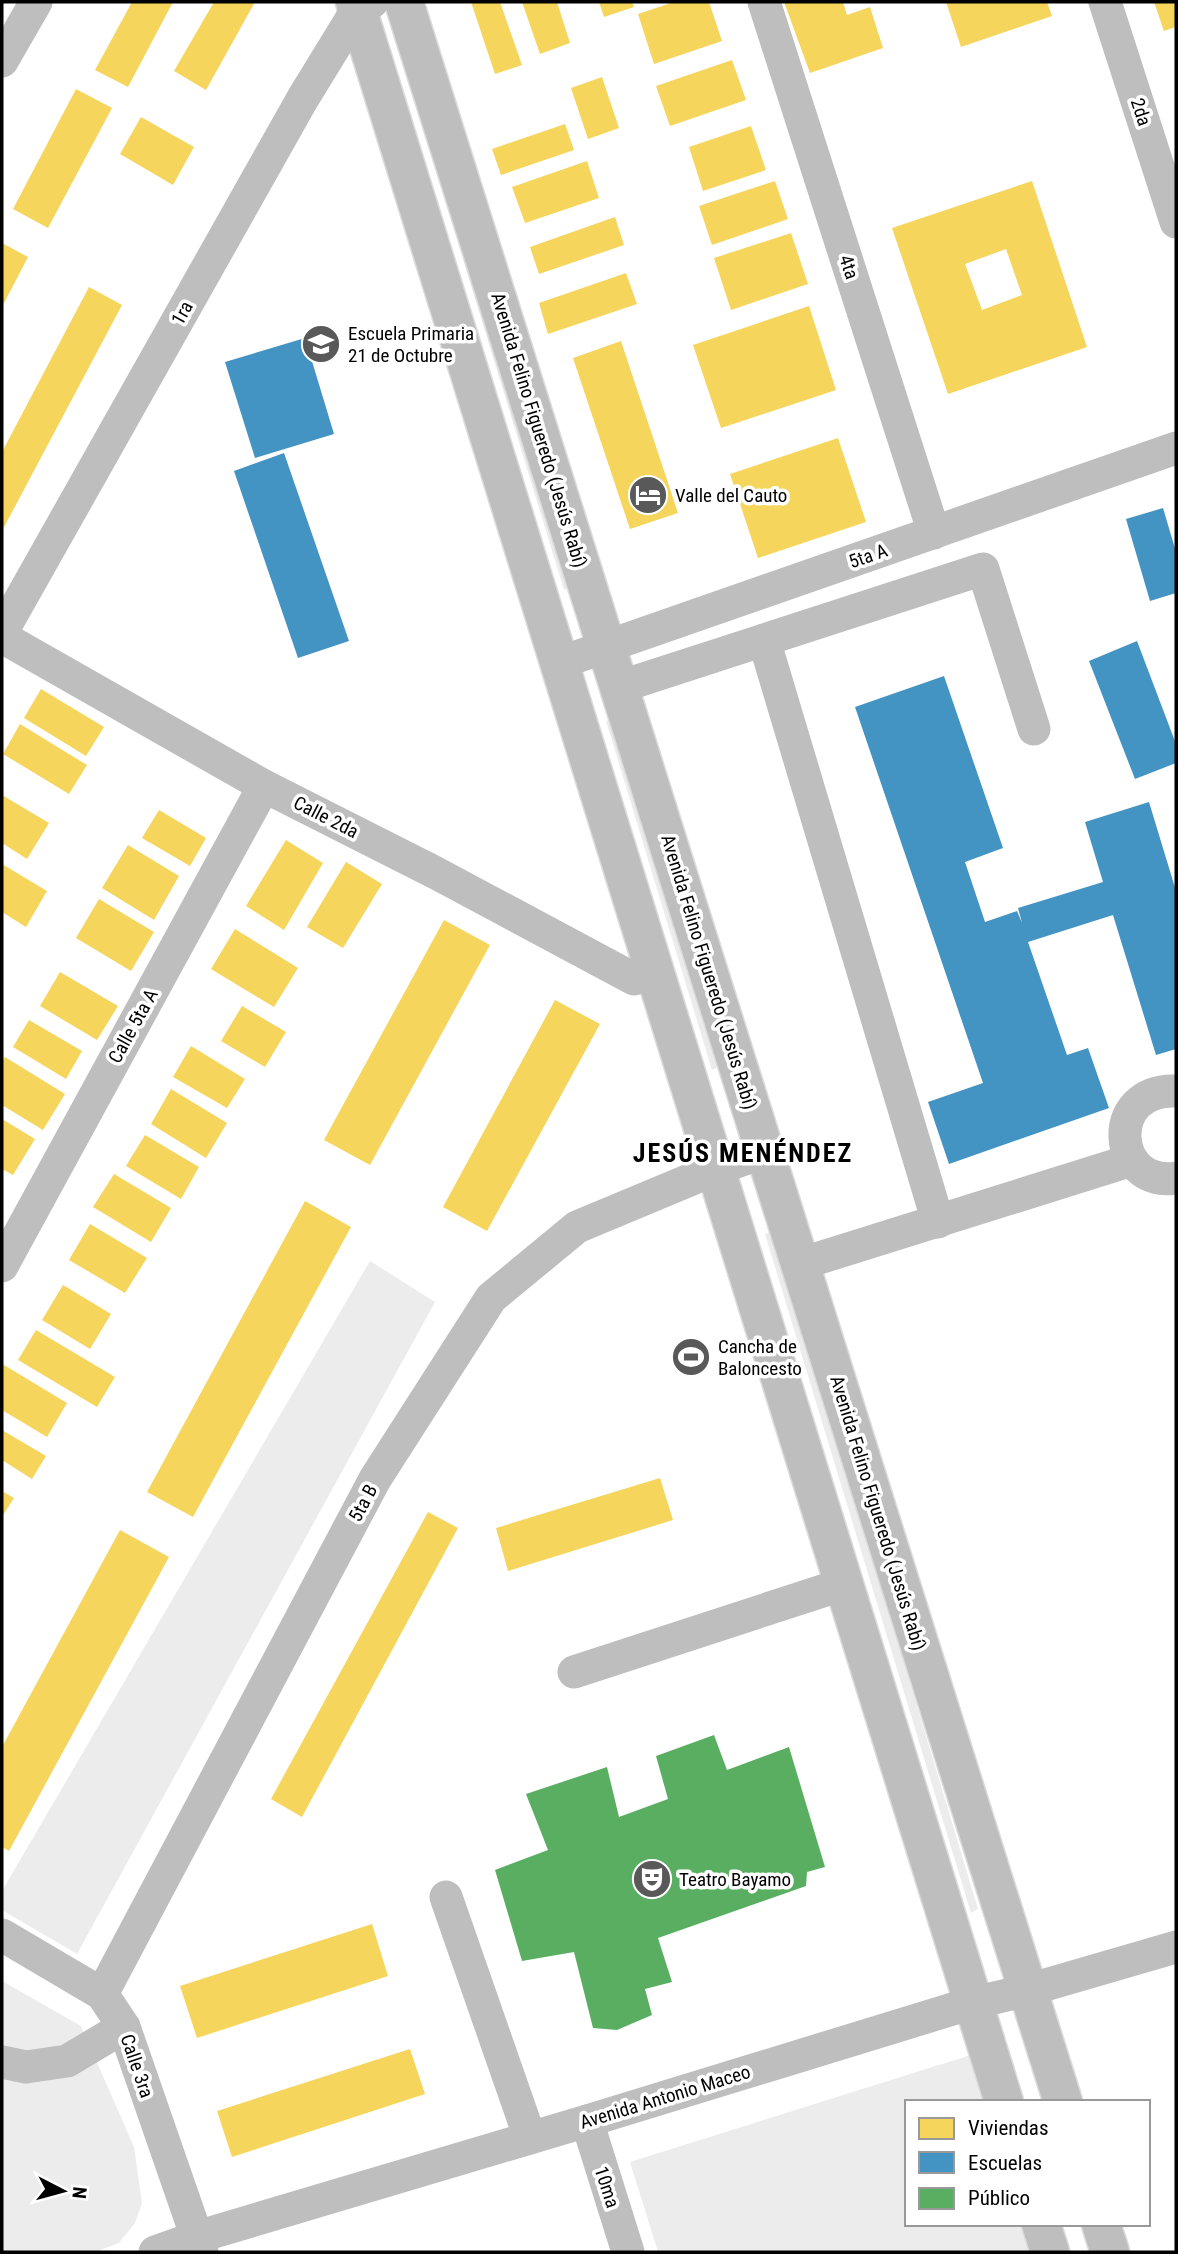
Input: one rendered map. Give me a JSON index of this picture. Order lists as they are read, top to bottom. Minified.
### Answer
{"streets":{"main road":["Avenida Felino Figueredo (Jesús Rabí)"],"street":["2da","4ta","1ra","5ta A","Calle 2da","Calle 5ta A","5ta B","Calle 3ra","Avenida Antonio Maceo","10ma"]},"crossings":[["4ta","5ta A"],["1ra","Calle 2da"],["Avenida Felino Figueredo (Jesús Rabí)","5ta A"],["Avenida Felino Figueredo (Jesús Rabí)","5ta B"],["Avenida Felino Figueredo (Jesús Rabí)","Avenida Antonio Maceo"],["Calle 2da","Calle 5ta A"],["5ta B","Calle 3ra"],["Calle 3ra","Avenida Antonio Maceo"],["Avenida Antonio Maceo","10ma"]],"districts":["JESÚS MENÉNDEZ"],"places":{"school or university":["Escuela Primaria 21 de Octubre"],"hotel":["Valle del Cauto"],"sports":["Cancha de Baloncesto"],"theatre":["Teatro Bayamo"]},"legend":["Viviendas","Escuelas","Público"],"north":"right"}
